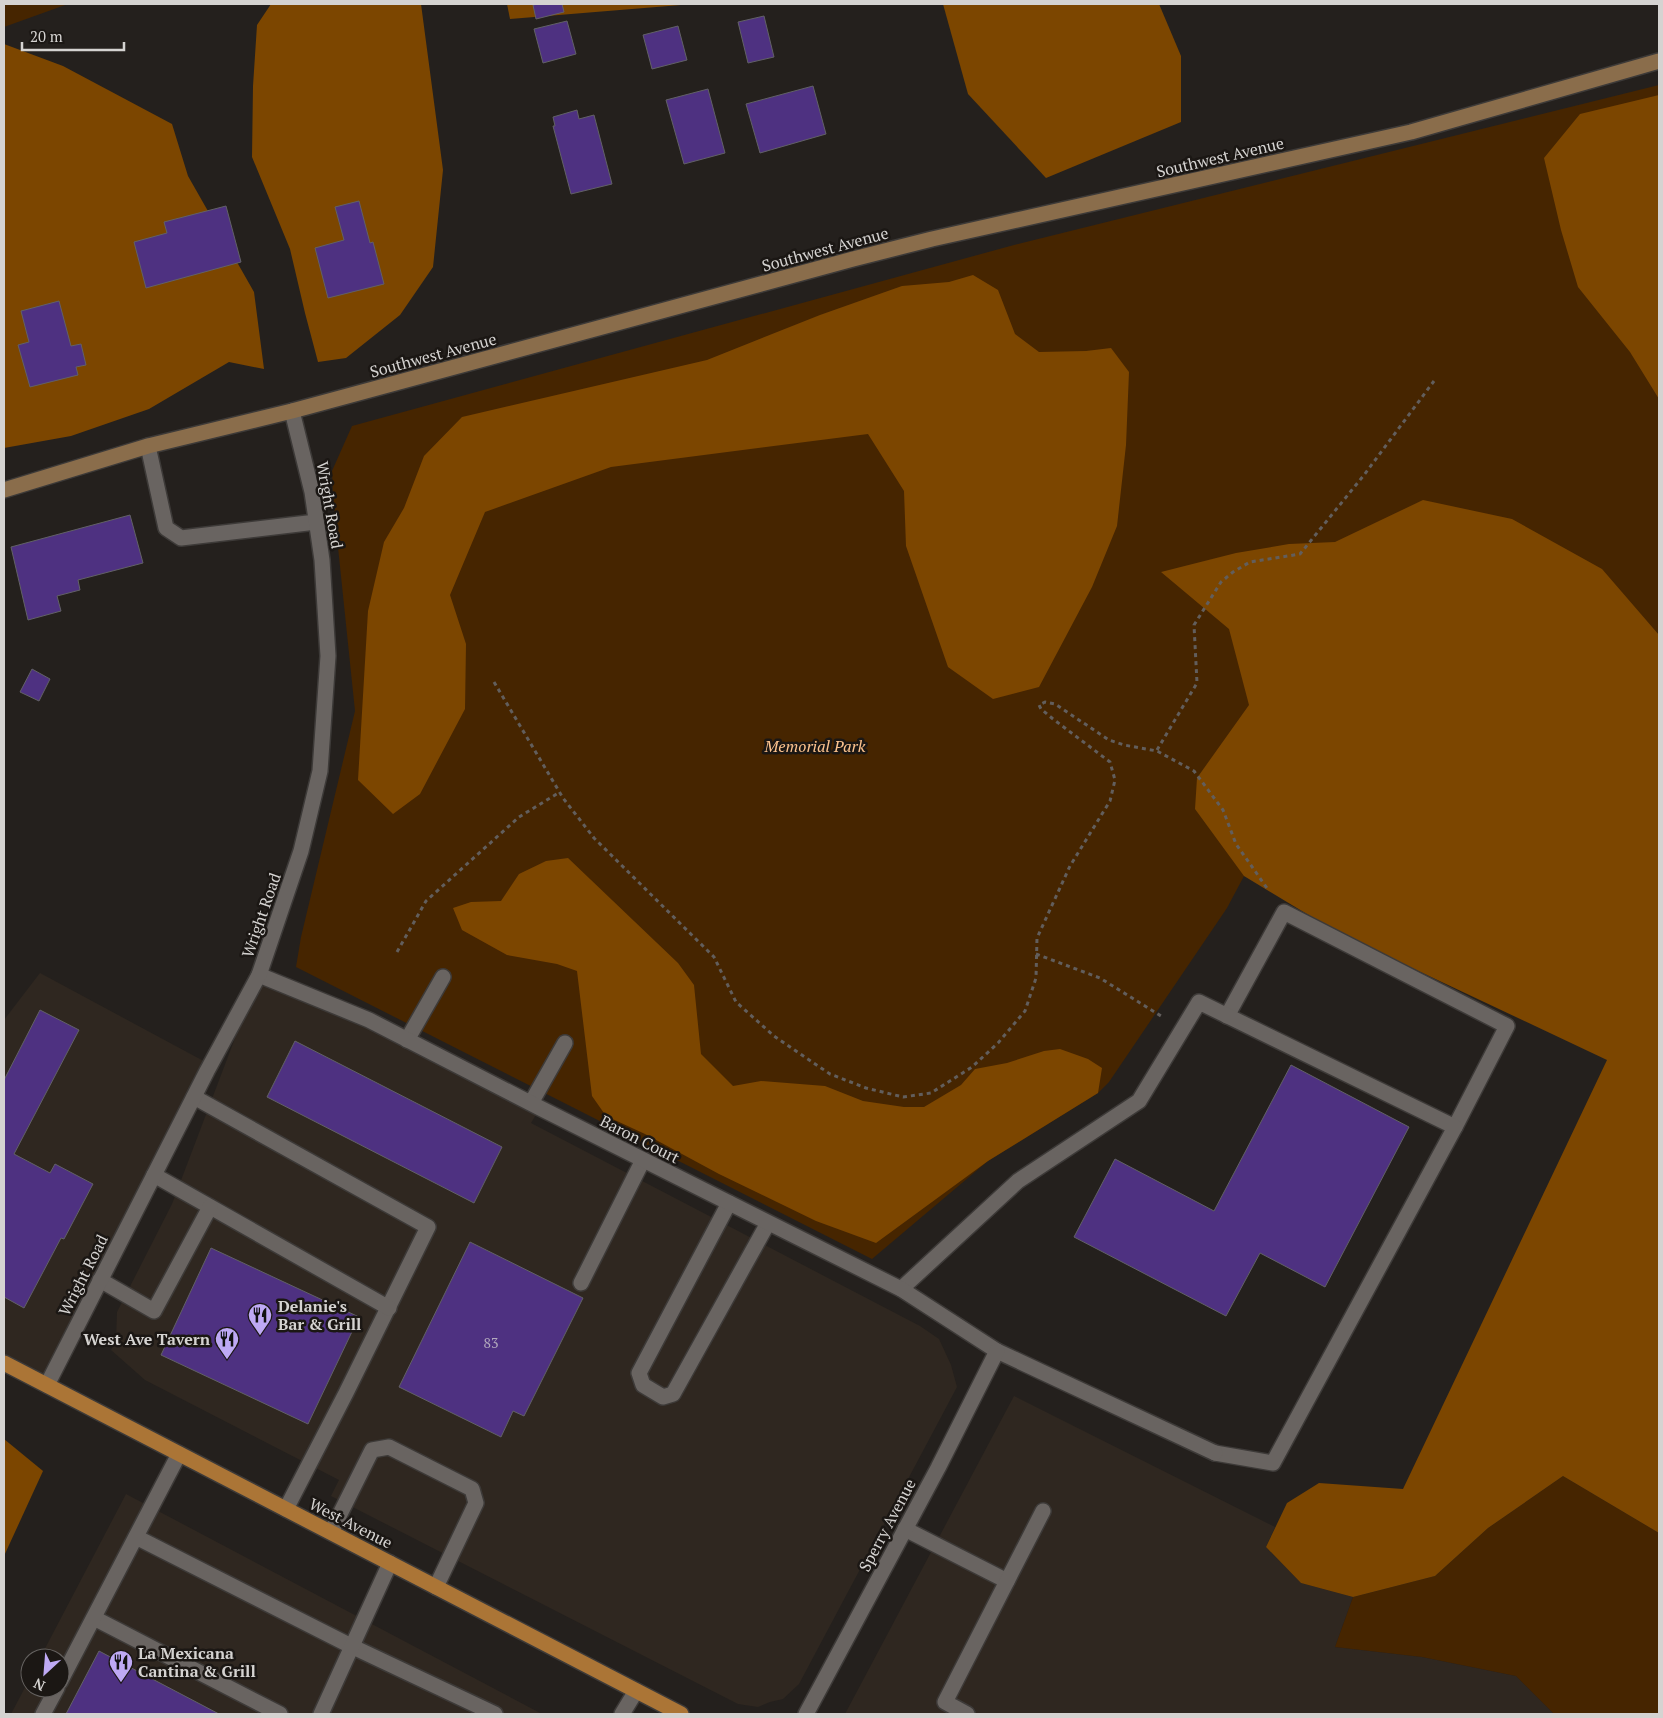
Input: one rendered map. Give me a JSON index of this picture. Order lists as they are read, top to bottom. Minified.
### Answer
{"streets":{"main road":["West Avenue"],"street":["Southwest Avenue","Wright Road","Baron Court","Sperry Avenue"]},"crossings":[["Southwest Avenue","Wright Road"],["Wright Road","Baron Court"],["Wright Road","West Avenue"],["Baron Court","Sperry Avenue"]],"parks":["Memorial Park"],"places":{"restaurant":["Delanie's Bar & Grill","West Ave Tavern","La Mexicana Cantina & Grill"]},"house_numbers":["83"],"scale_bar":"20 m","north":"bottom left"}
